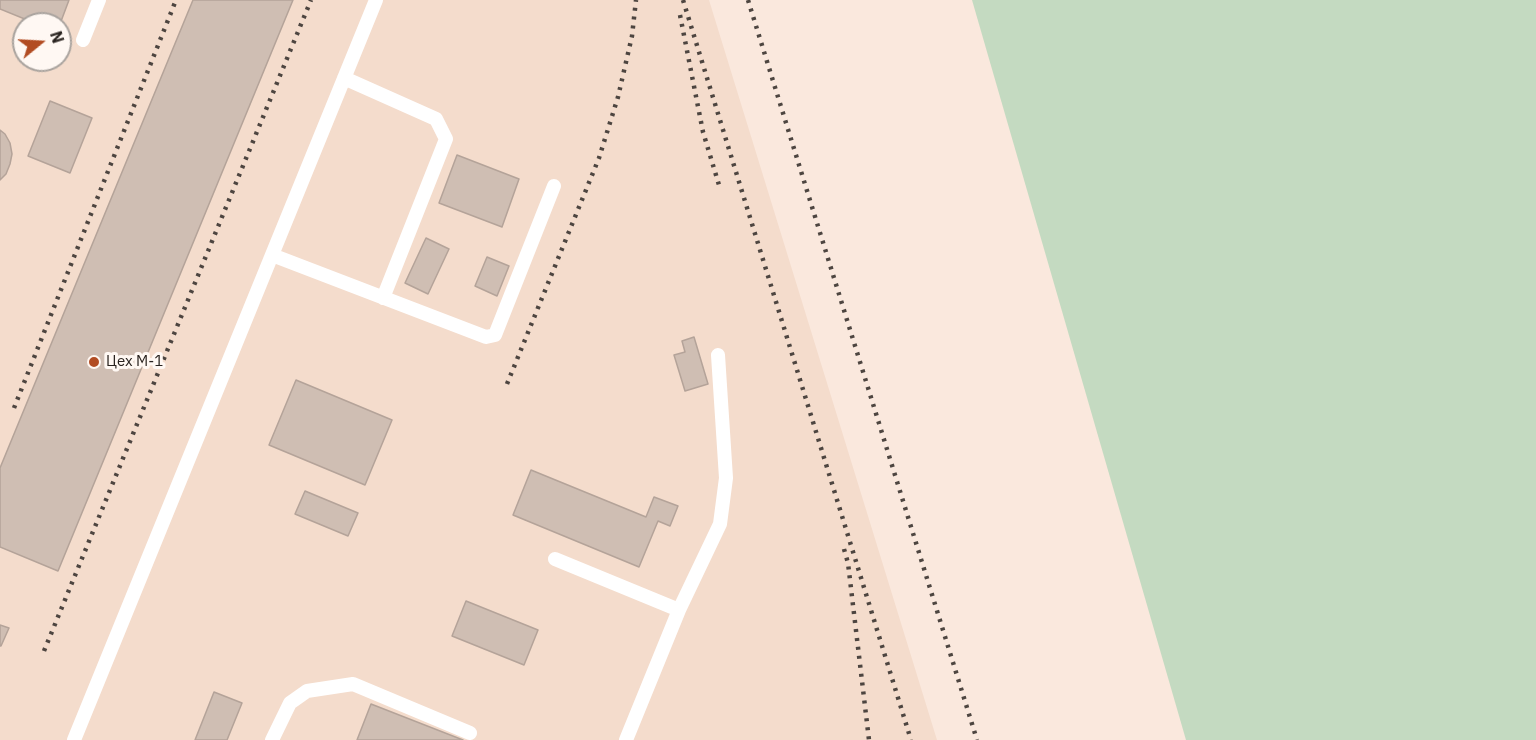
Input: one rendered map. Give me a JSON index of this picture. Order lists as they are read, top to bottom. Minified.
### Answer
{"places":["Цех М-1"],"north":"right"}
